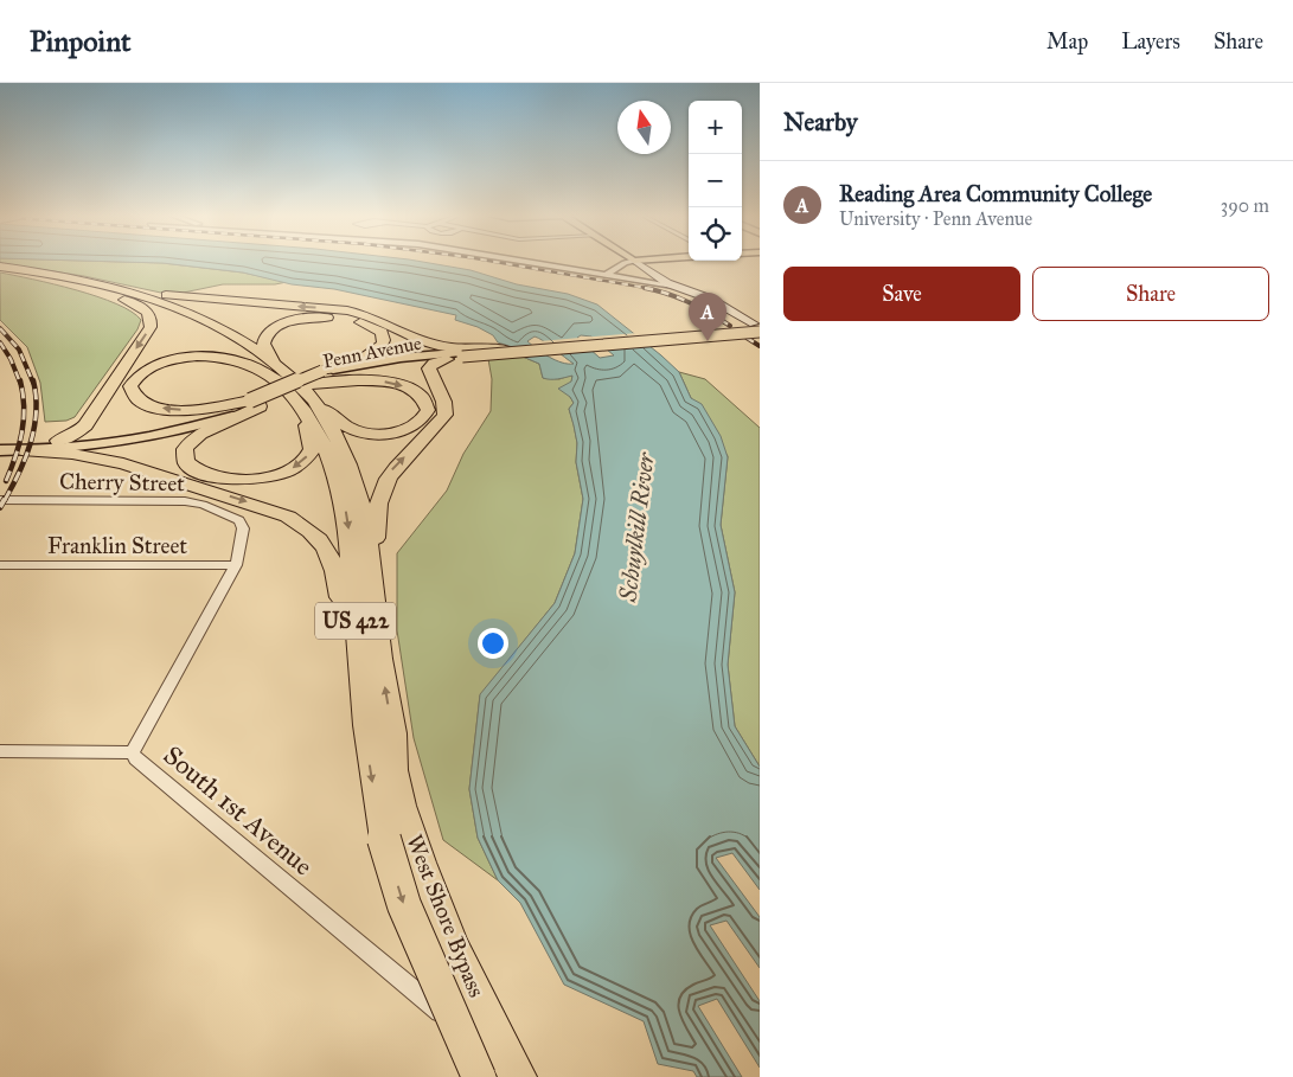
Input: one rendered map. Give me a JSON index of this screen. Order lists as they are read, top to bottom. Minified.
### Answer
{"streets":{"highway":["US 422","West Shore Bypass"],"main road":["Penn Avenue"],"street":["Cherry Street","Franklin Street","South 1st Avenue"]},"crossings":[["Penn Avenue","West Shore Bypass"],["Cherry Street","South 1st Avenue"],["Franklin Street","South 1st Avenue"],["South 1st Avenue","West Shore Bypass"]],"water":["Schuylkill River"],"north":"top","page":{"header":"Pinpoint","nav":["Map","Layers","Share"],"heading":"Nearby","map_buttons":["+","−"],"list":[{"mark":"A","name":"Reading Area Community College","note":"University · Penn Avenue","value":"390 m"}],"buttons":["Save","Share"],"pins":"A"}}
